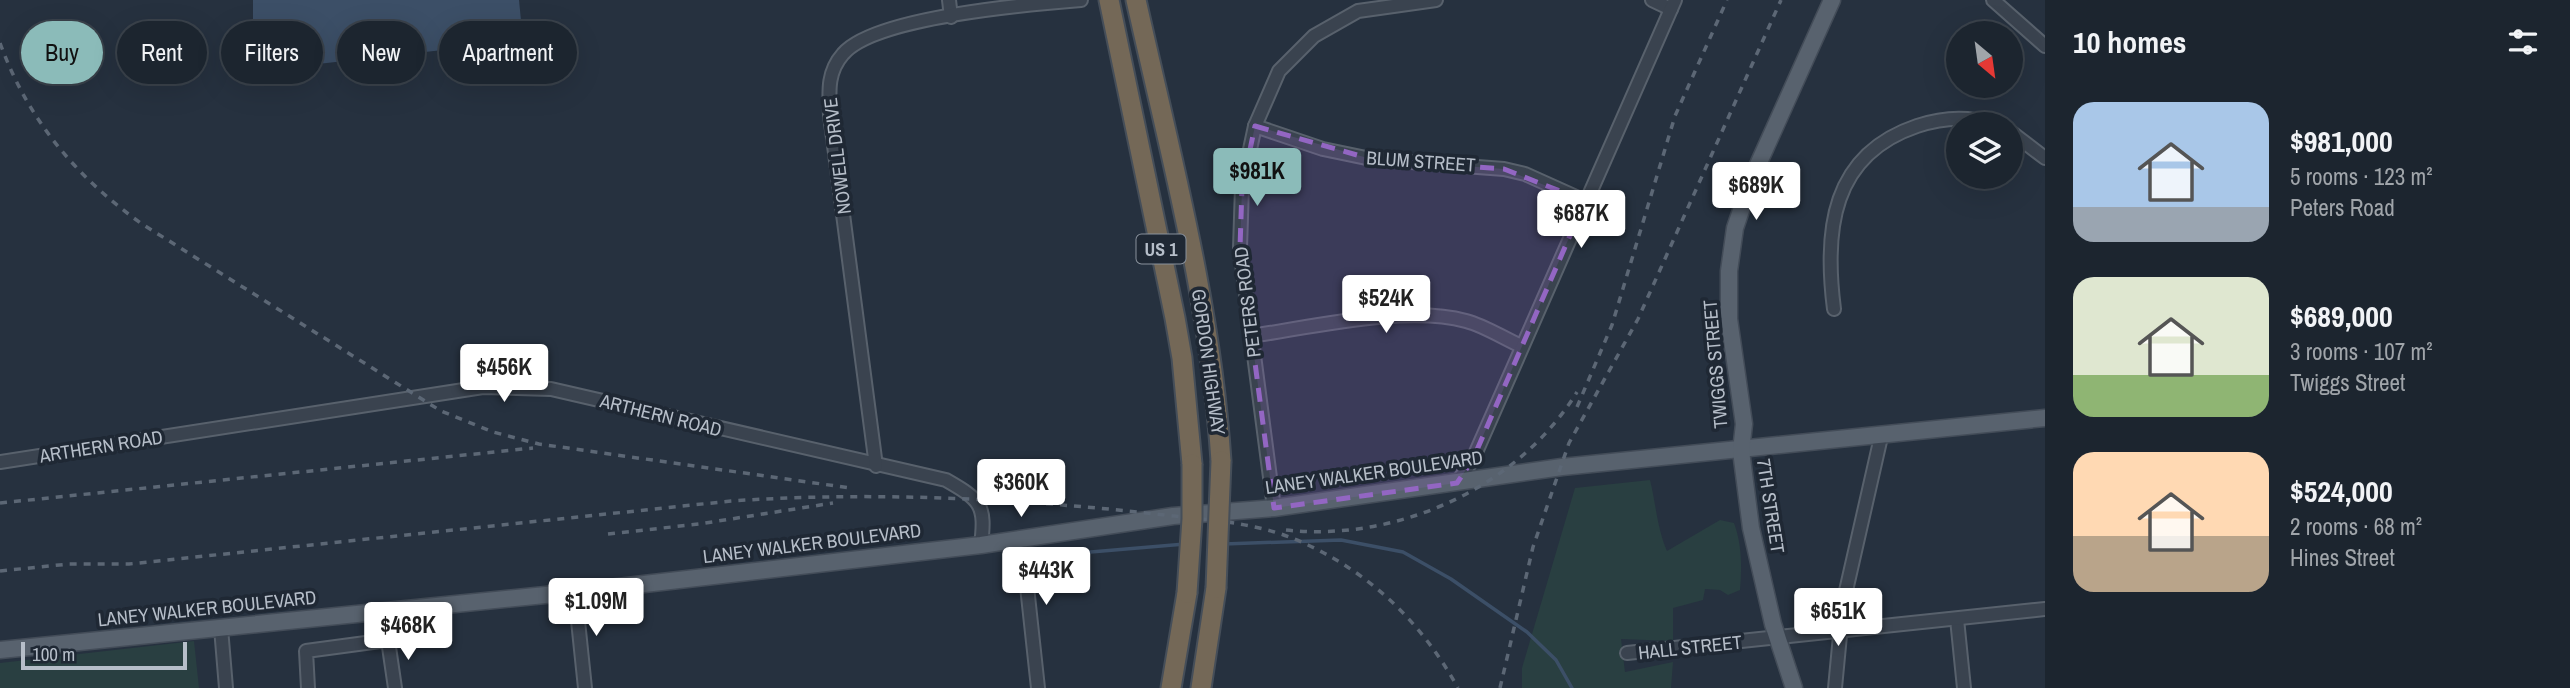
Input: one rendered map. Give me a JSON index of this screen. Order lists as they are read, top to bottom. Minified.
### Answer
{"streets":{"highway":["US 1","GORDON HIGHWAY"],"main road":["TWIGGS STREET","LANEY WALKER BOULEVARD","7TH STREET"],"street":["NOWELL DRIVE","BLUM STREET","PETERS ROAD","ARTHERN ROAD","HALL STREET"]},"crossings":[["NOWELL DRIVE","ARTHERN ROAD"],["BLUM STREET","PETERS ROAD"],["PETERS ROAD","LANEY WALKER BOULEVARD"],["TWIGGS STREET","LANEY WALKER BOULEVARD"],["TWIGGS STREET","7TH STREET"],["ARTHERN ROAD","LANEY WALKER BOULEVARD"],["LANEY WALKER BOULEVARD","7TH STREET"],["7TH STREET","HALL STREET"]],"scale_bar":"100 m","north":"bottom right","page":{"heading":"10 homes","chip":["Buy","Rent","Filters","New","Apartment"],"list":[{"name":"$981,000","note":"5 rooms · 123 m² · Peters Road"},{"name":"$689,000","note":"3 rooms · 107 m² · Twiggs Street"},{"name":"$524,000","note":"2 rooms · 68 m² · Hines Street"}],"price":["$981K","$689K","$687K","$524K","$456K","$360K","$443K","$1.09M","$651K","$468K"],"scale":"100 m"}}
